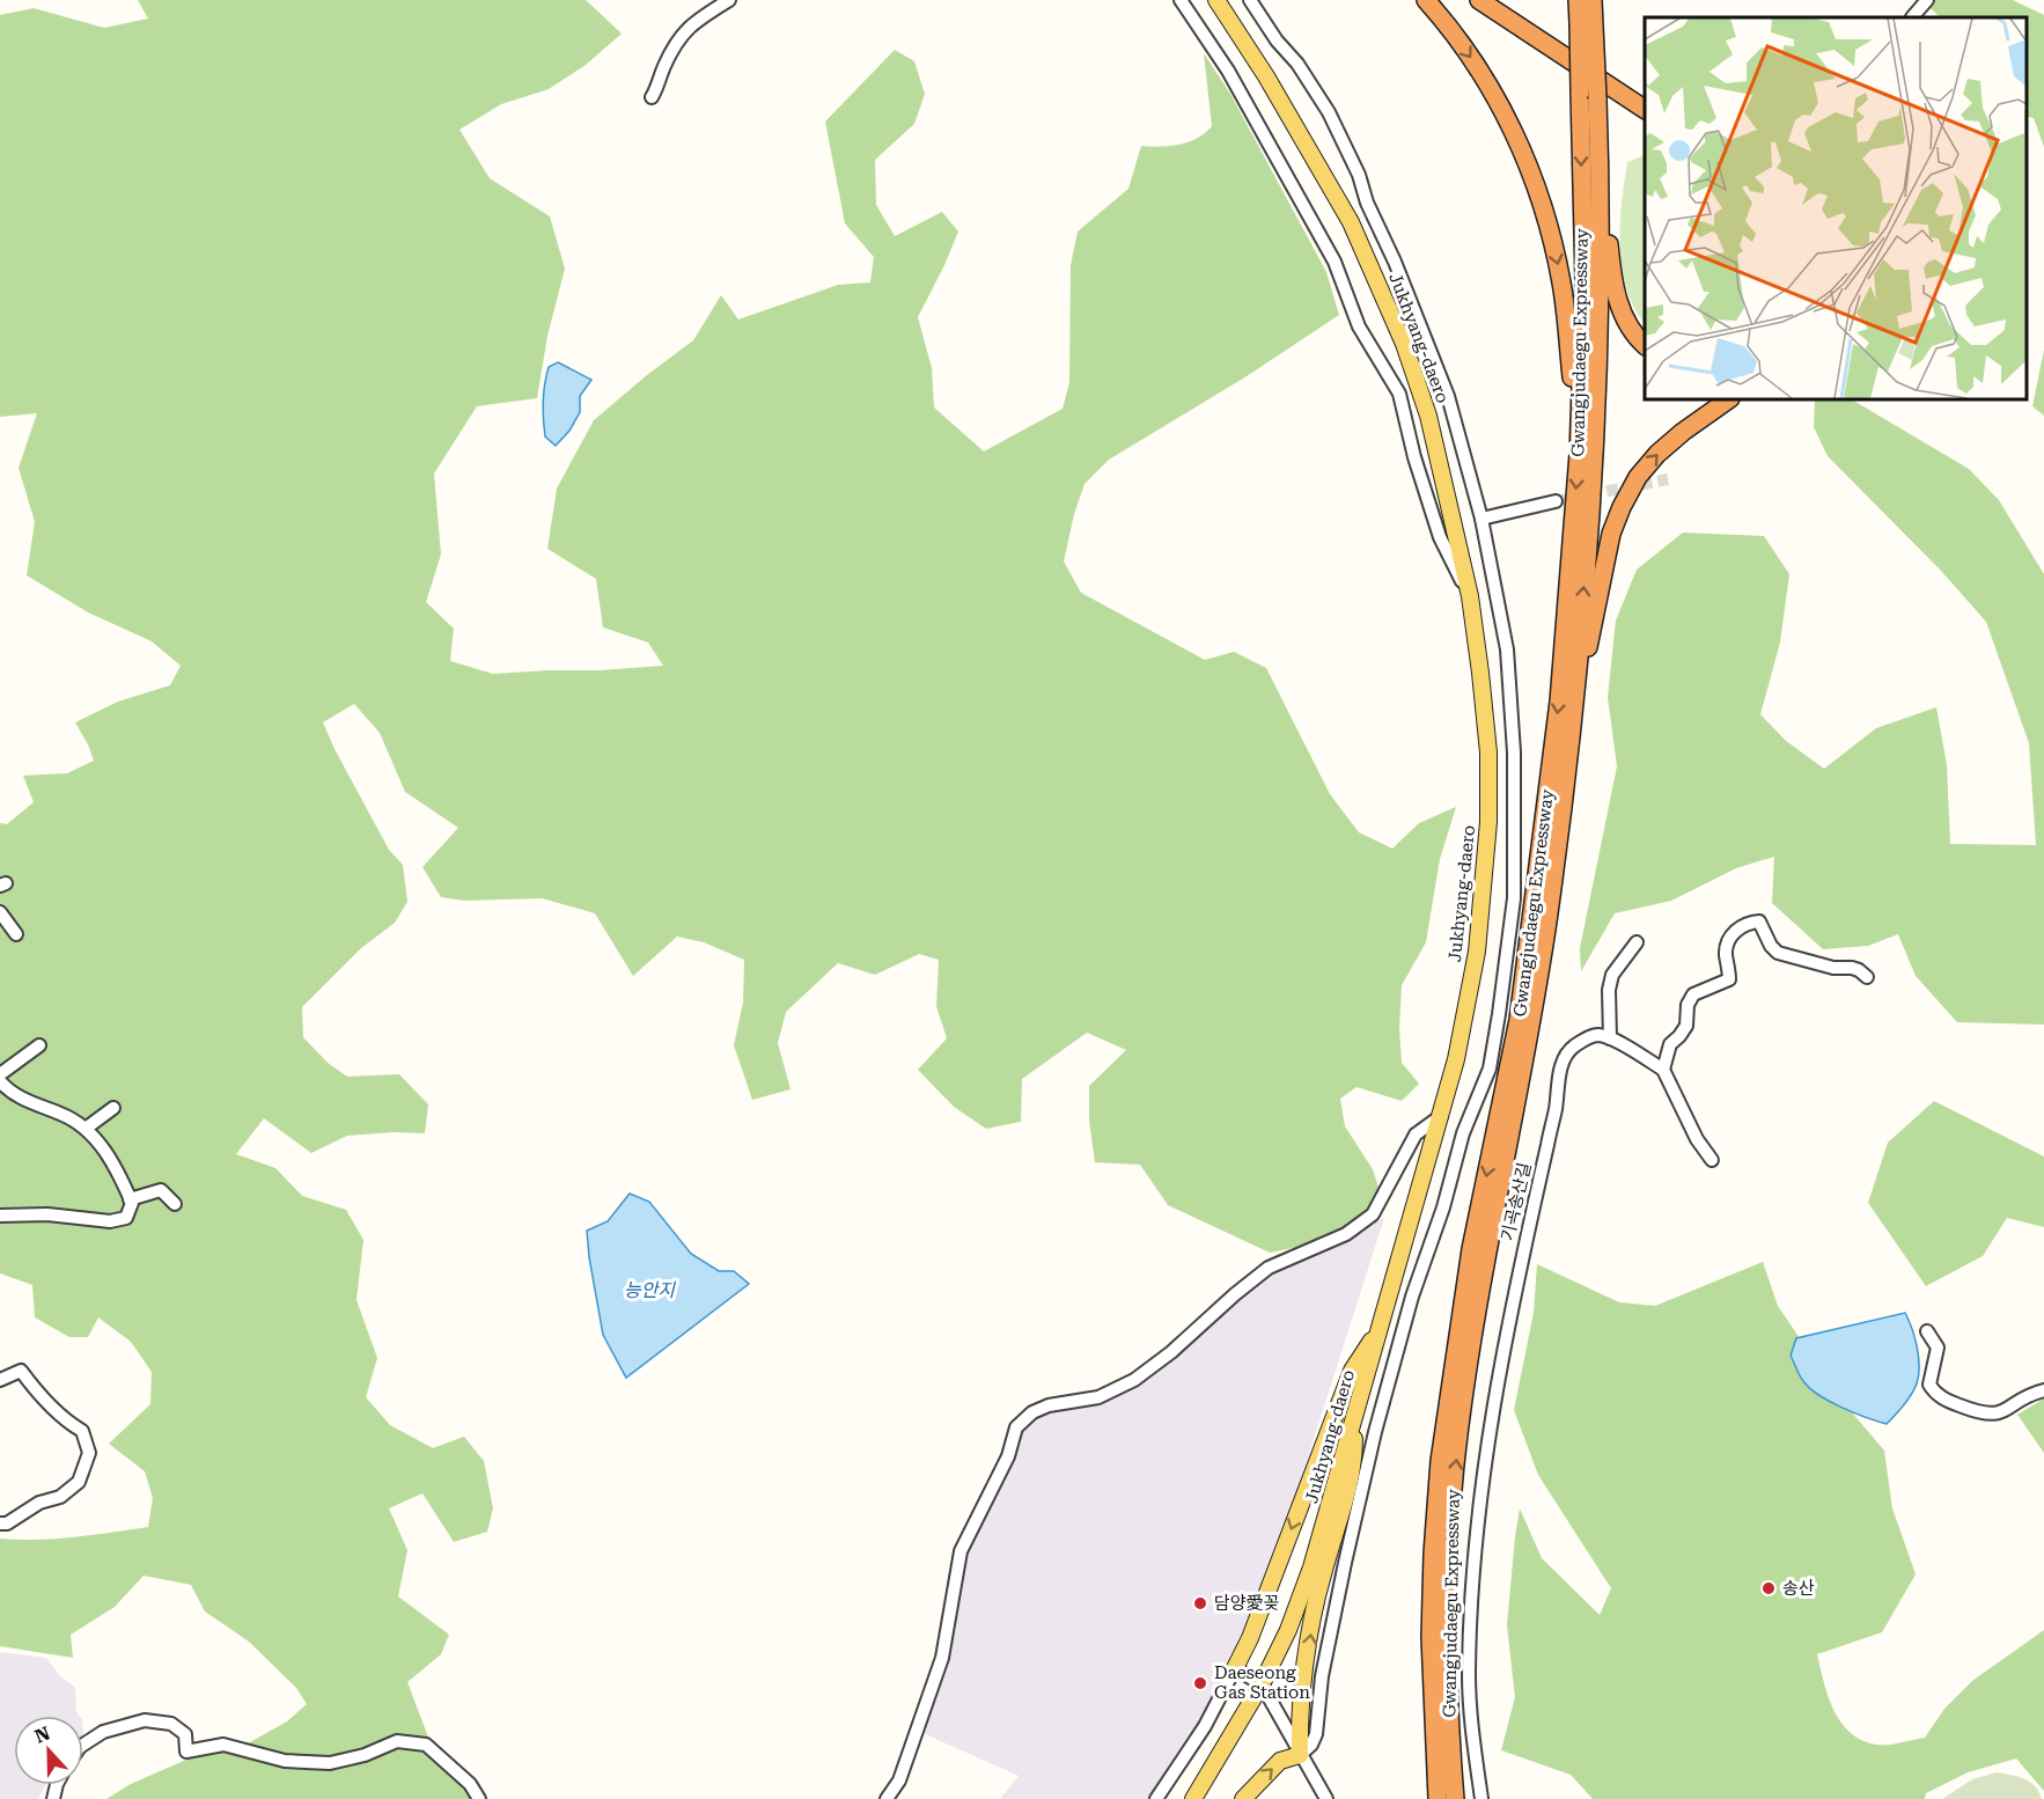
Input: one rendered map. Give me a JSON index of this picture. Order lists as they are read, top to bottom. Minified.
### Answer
{"streets":{"highway":["Gwangjudaegu Expressway"],"main road":["Jukhyang-daero"],"street":["기곡송산길"]},"water":["능안지"],"places":["송산","담양愛꽂","Daeseong Gas Station"],"north":"top"}
